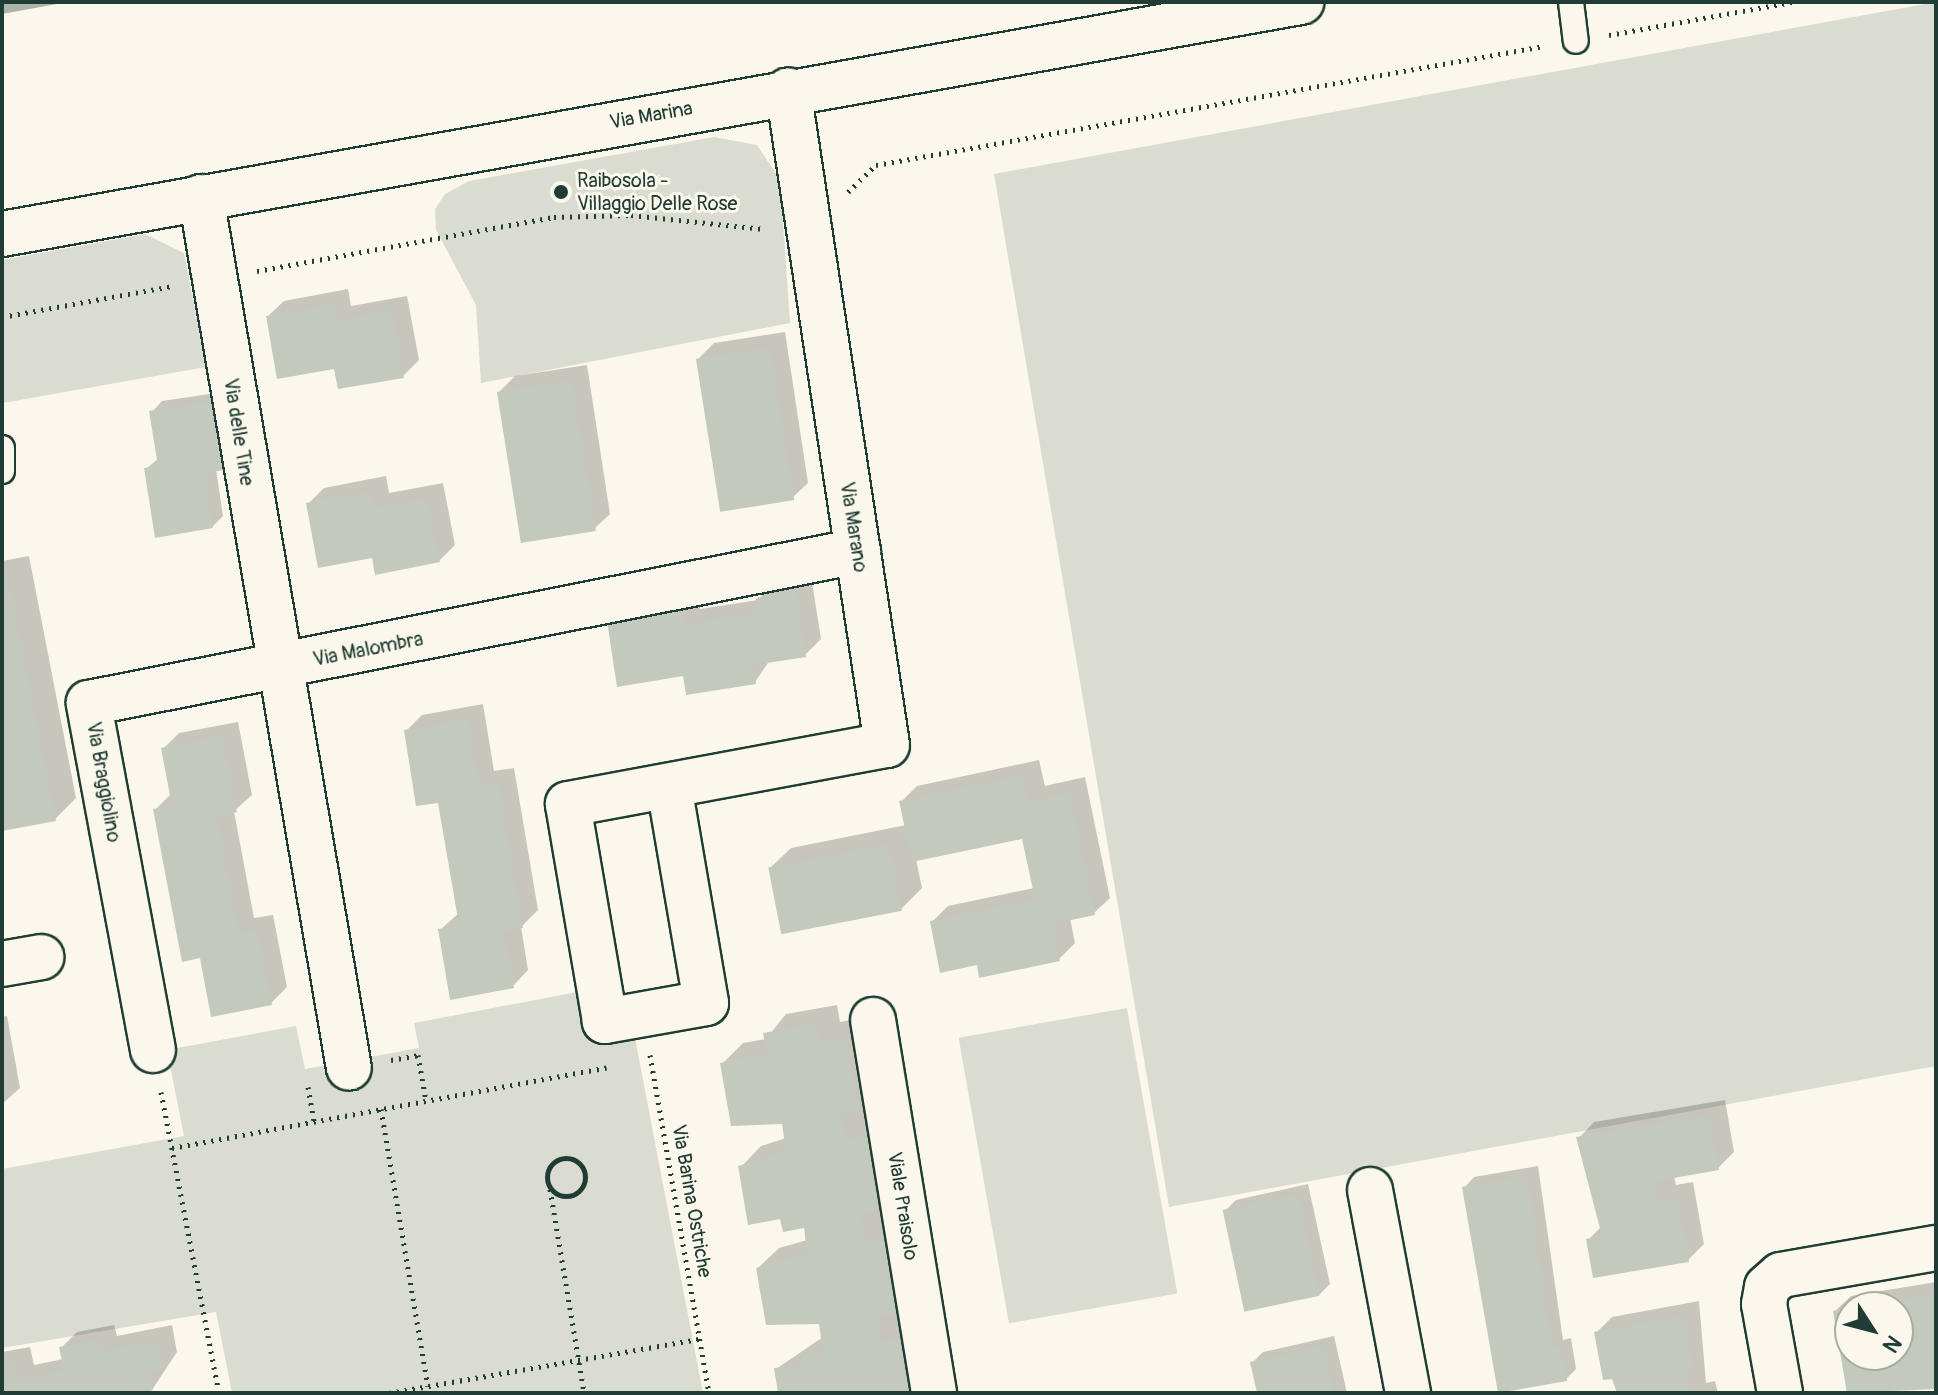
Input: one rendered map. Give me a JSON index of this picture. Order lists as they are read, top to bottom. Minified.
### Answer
{"streets":{"street":["Via Marina","Via delle Tine","Via Marano","Via Malombra","Via Braggiolino","Viale Praisolo"],"path":["Via Barina Ostriche"]},"crossings":[["Via Marina","Via delle Tine"],["Via Marina","Via Marano"],["Via delle Tine","Via Malombra"],["Via delle Tine","Via Braggiolino"],["Via Marano","Via Malombra"],["Via Malombra","Via Braggiolino"]],"places":["Raibosola - Villaggio Delle Rose"],"north":"bottom right"}
